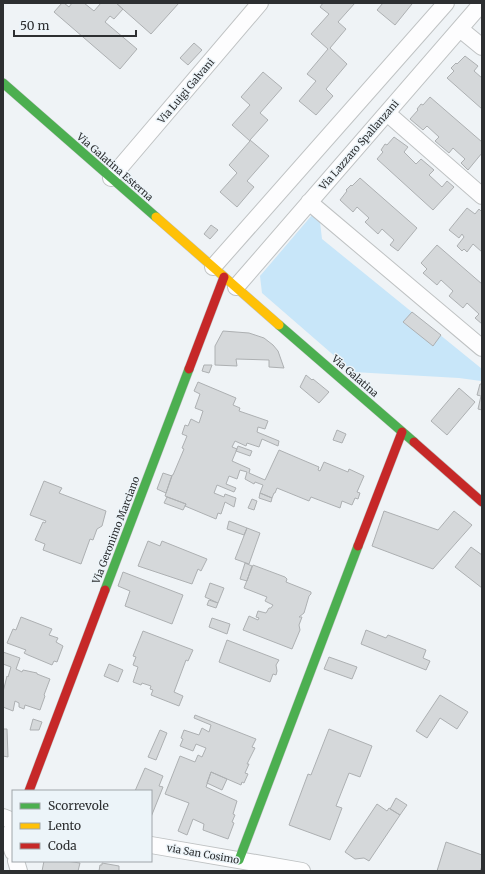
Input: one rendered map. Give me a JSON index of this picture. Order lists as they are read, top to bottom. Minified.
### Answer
{"streets":{"street":["Via Luigi Galvani","Via Lazzaro Spallanzani","Via Galatina Esterna","Via Galatina","Via Geronimo Marciano","via San Cosimo"]},"crossings":[["Via Luigi Galvani","Via Galatina Esterna"],["Via Lazzaro Spallanzani","Via Galatina"],["Via Galatina Esterna","Via Galatina"],["Via Galatina Esterna","Via Geronimo Marciano"],["Via Galatina","Via Geronimo Marciano"]],"legend":["Scorrevole","Lento","Coda"],"scale_bar":"50 m"}
